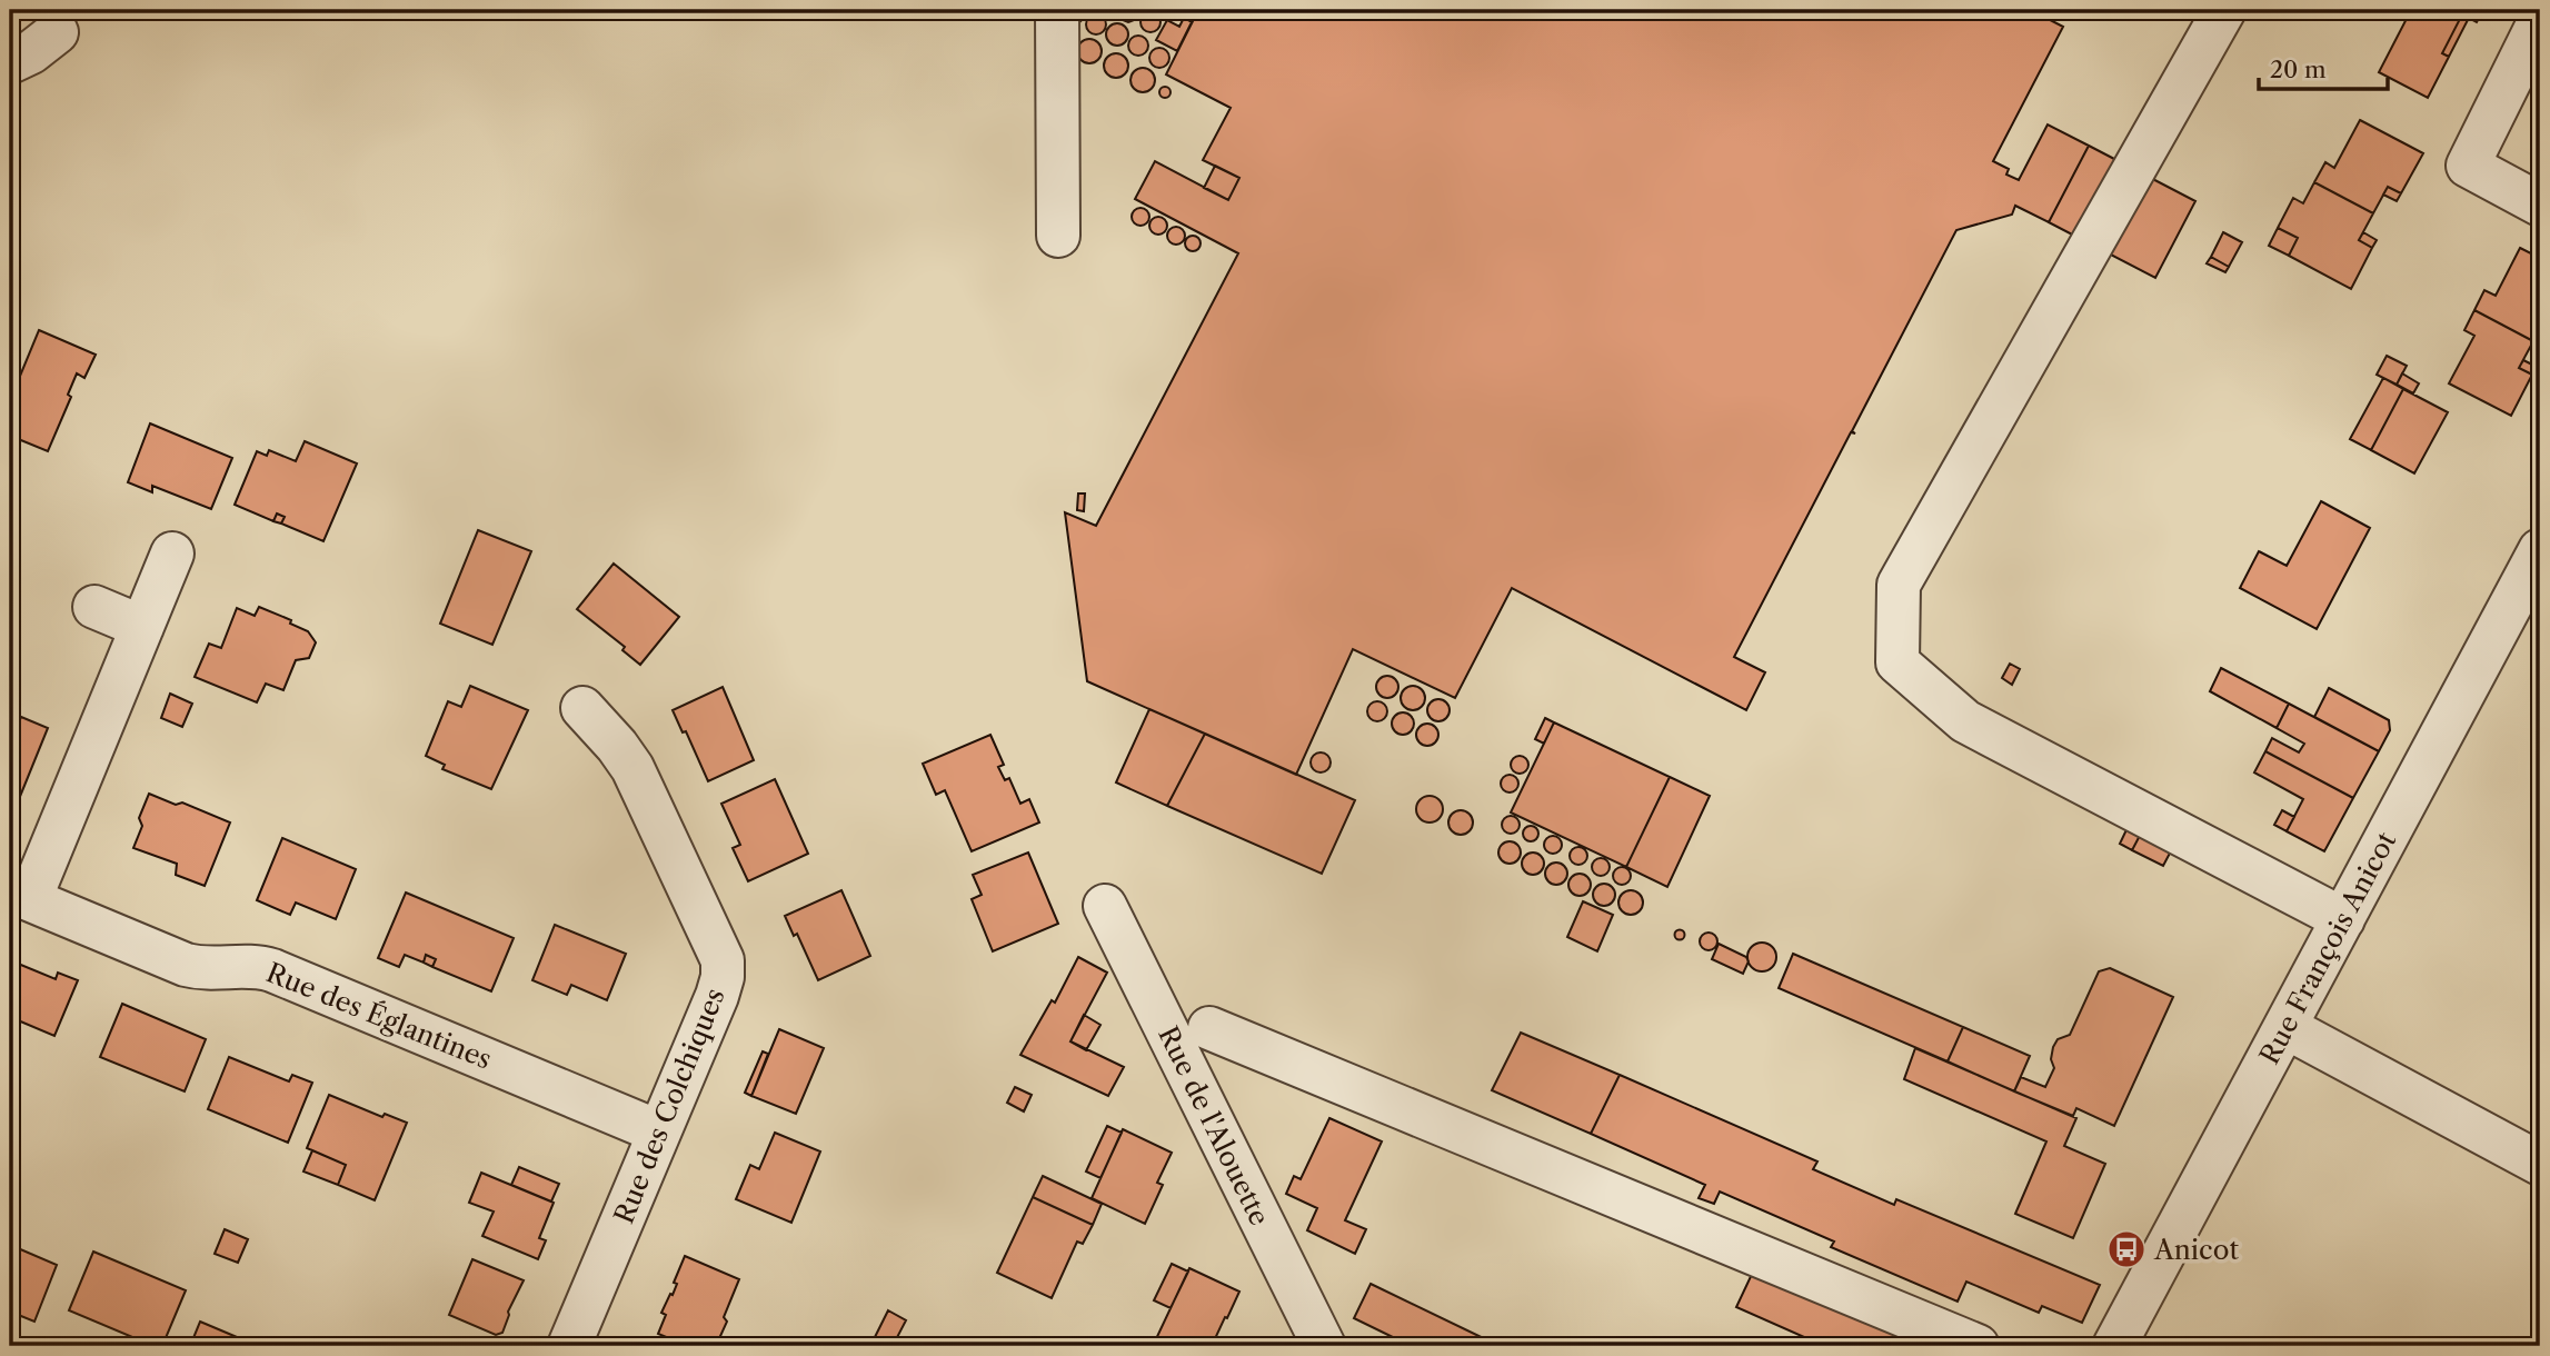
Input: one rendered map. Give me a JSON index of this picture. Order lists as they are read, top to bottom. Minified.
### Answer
{"streets":{"street":["Rue François Anicot","Rue des Églantines","Rue des Colchiques","Rue de l'Alouette"]},"crossings":[["Rue des Églantines","Rue des Colchiques"]],"places":{"bus stop":["Anicot"]},"scale_bar":"20 m"}
